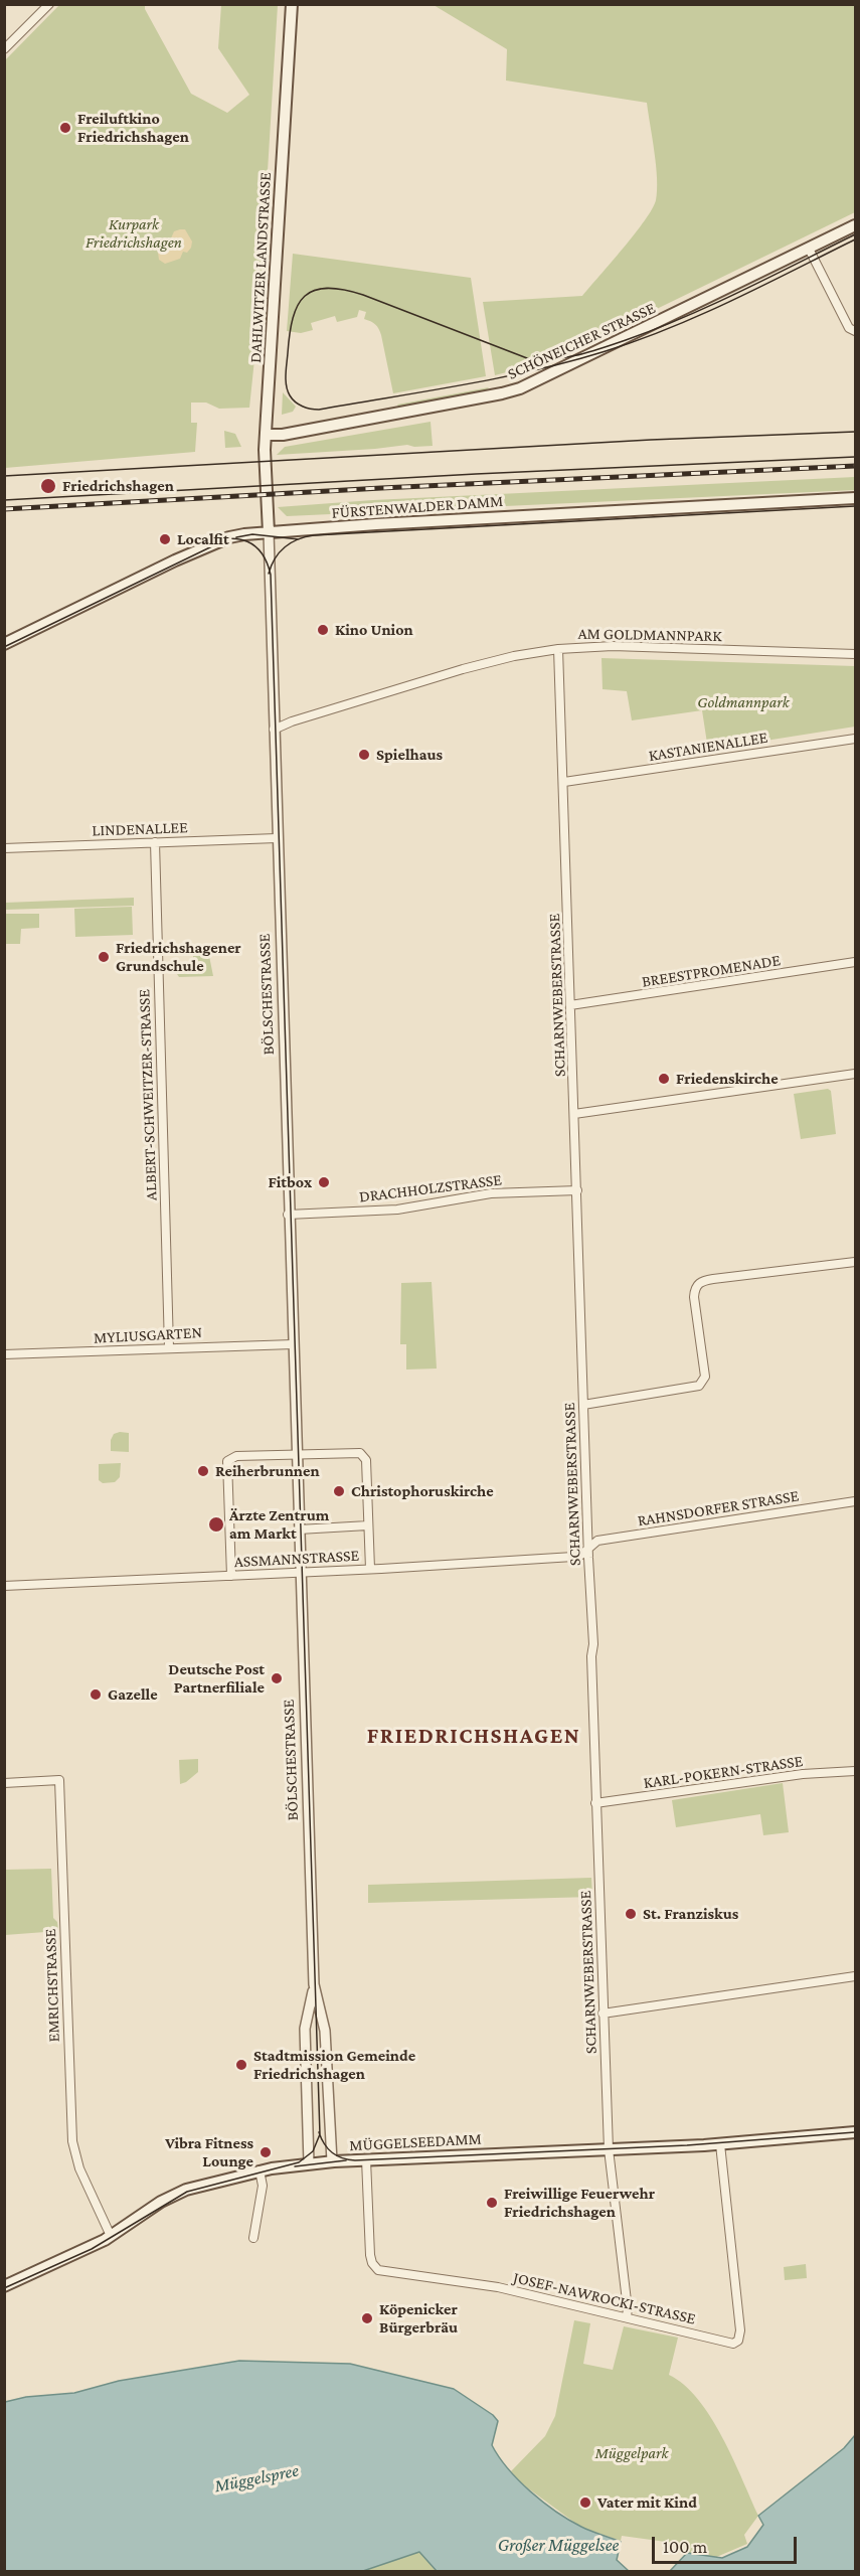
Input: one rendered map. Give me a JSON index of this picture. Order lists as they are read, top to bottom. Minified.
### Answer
{"streets":{"main road":["DAHLWITZER LANDSTRASSE","SCHÖNEICHER STRASSE","FÜRSTENWALDER DAMM","MÜGGELSEEDAMM"],"street":["AM GOLDMANNPARK","KASTANIENALLEE","LINDENALLEE","BREESTPROMENADE","BÖLSCHESTRASSE","SCHARNWEBERSTRASSE","ALBERT-SCHWEITZER-STRASSE","DRACHHOLZSTRASSE","MYLIUSGARTEN","RAHNSDORFER STRASSE","ASSMANNSTRASSE","KARL-POKERN-STRASSE","EMRICHSTRASSE","JOSEF-NAWROCKI-STRASSE"]},"crossings":[["DAHLWITZER LANDSTRASSE","SCHÖNEICHER STRASSE"],["DAHLWITZER LANDSTRASSE","FÜRSTENWALDER DAMM"],["DAHLWITZER LANDSTRASSE","BÖLSCHESTRASSE"],["FÜRSTENWALDER DAMM","BÖLSCHESTRASSE"],["AM GOLDMANNPARK","BÖLSCHESTRASSE"],["AM GOLDMANNPARK","SCHARNWEBERSTRASSE"],["KASTANIENALLEE","SCHARNWEBERSTRASSE"],["LINDENALLEE","BÖLSCHESTRASSE"],["LINDENALLEE","ALBERT-SCHWEITZER-STRASSE"],["BREESTPROMENADE","SCHARNWEBERSTRASSE"],["BÖLSCHESTRASSE","DRACHHOLZSTRASSE"],["BÖLSCHESTRASSE","MYLIUSGARTEN"],["BÖLSCHESTRASSE","ASSMANNSTRASSE"],["BÖLSCHESTRASSE","MÜGGELSEEDAMM"],["SCHARNWEBERSTRASSE","DRACHHOLZSTRASSE"],["SCHARNWEBERSTRASSE","RAHNSDORFER STRASSE"],["SCHARNWEBERSTRASSE","ASSMANNSTRASSE"],["SCHARNWEBERSTRASSE","KARL-POKERN-STRASSE"],["SCHARNWEBERSTRASSE","MÜGGELSEEDAMM"],["SCHARNWEBERSTRASSE","JOSEF-NAWROCKI-STRASSE"],["ALBERT-SCHWEITZER-STRASSE","MYLIUSGARTEN"],["RAHNSDORFER STRASSE","ASSMANNSTRASSE"],["EMRICHSTRASSE","MÜGGELSEEDAMM"],["MÜGGELSEEDAMM","JOSEF-NAWROCKI-STRASSE"]],"districts":["FRIEDRICHSHAGEN"],"water":["Müggelspree","Großer Müggelsee"],"parks":["Kurpark Friedrichshagen","Goldmannpark","Müggelpark"],"places":["Freiluftkino Friedrichshagen","Friedrichshagen","Localfit","Kino Union","Spielhaus","Friedrichshagener Grundschule","Friedenskirche","Fitbox","Reiherbrunnen","Christophoruskirche","Ärzte Zentrum am Markt","Deutsche Post Partnerfiliale","Gazelle","St. Franziskus","Stadtmission Gemeinde Friedrichshagen","Vibra Fitness Lounge","Freiwillige Feuerwehr Friedrichshagen","Köpenicker Bürgerbräu","Vater mit Kind"],"scale_bar":"100 m"}
